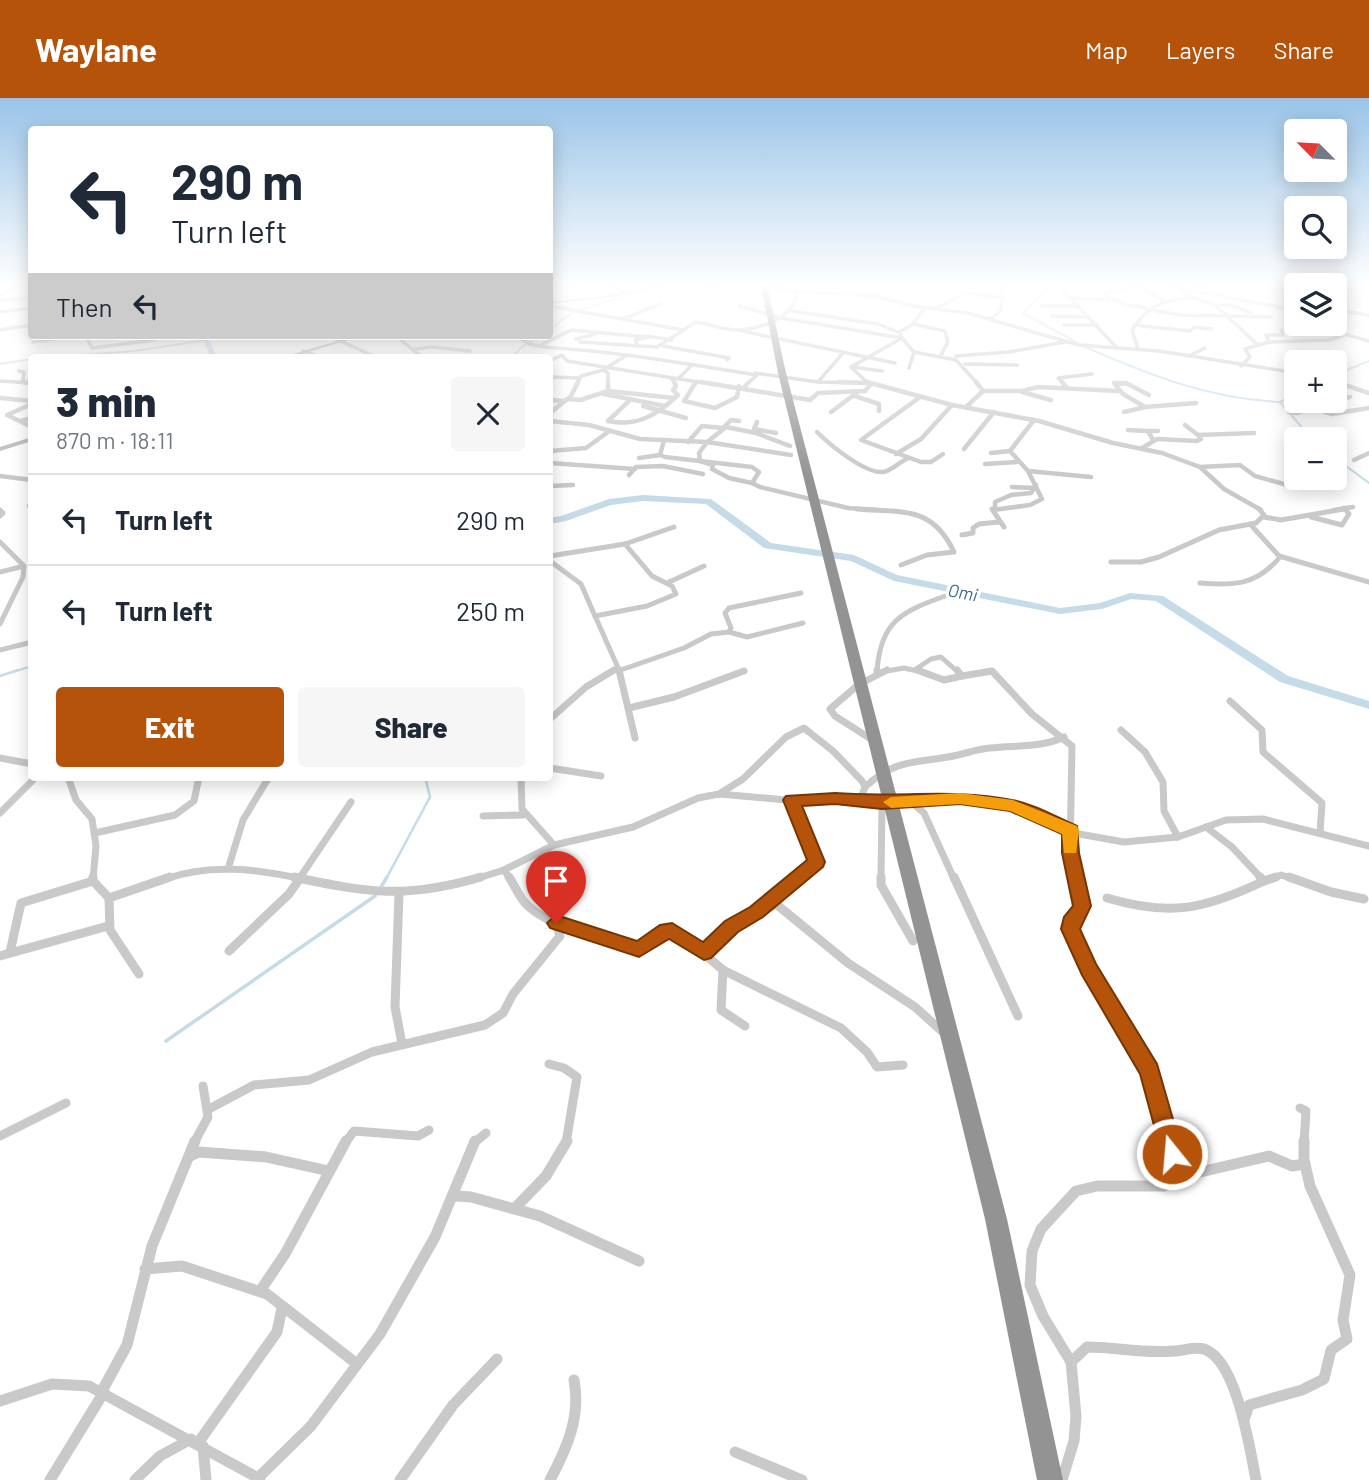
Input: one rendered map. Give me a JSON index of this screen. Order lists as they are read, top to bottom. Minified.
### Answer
{"water":["Omi"],"north":"top left","page":{"header":"Waylane","nav":["Map","Layers","Share"],"map_buttons":["+","−"],"turn":["290 m","Turn left"],"then":"Then","heading":["3 min","870 m · 18:11"],"list":[{"name":"Turn left","value":"290 m"},{"name":"Turn left","value":"250 m"}],"buttons":["Exit","Share"]}}
